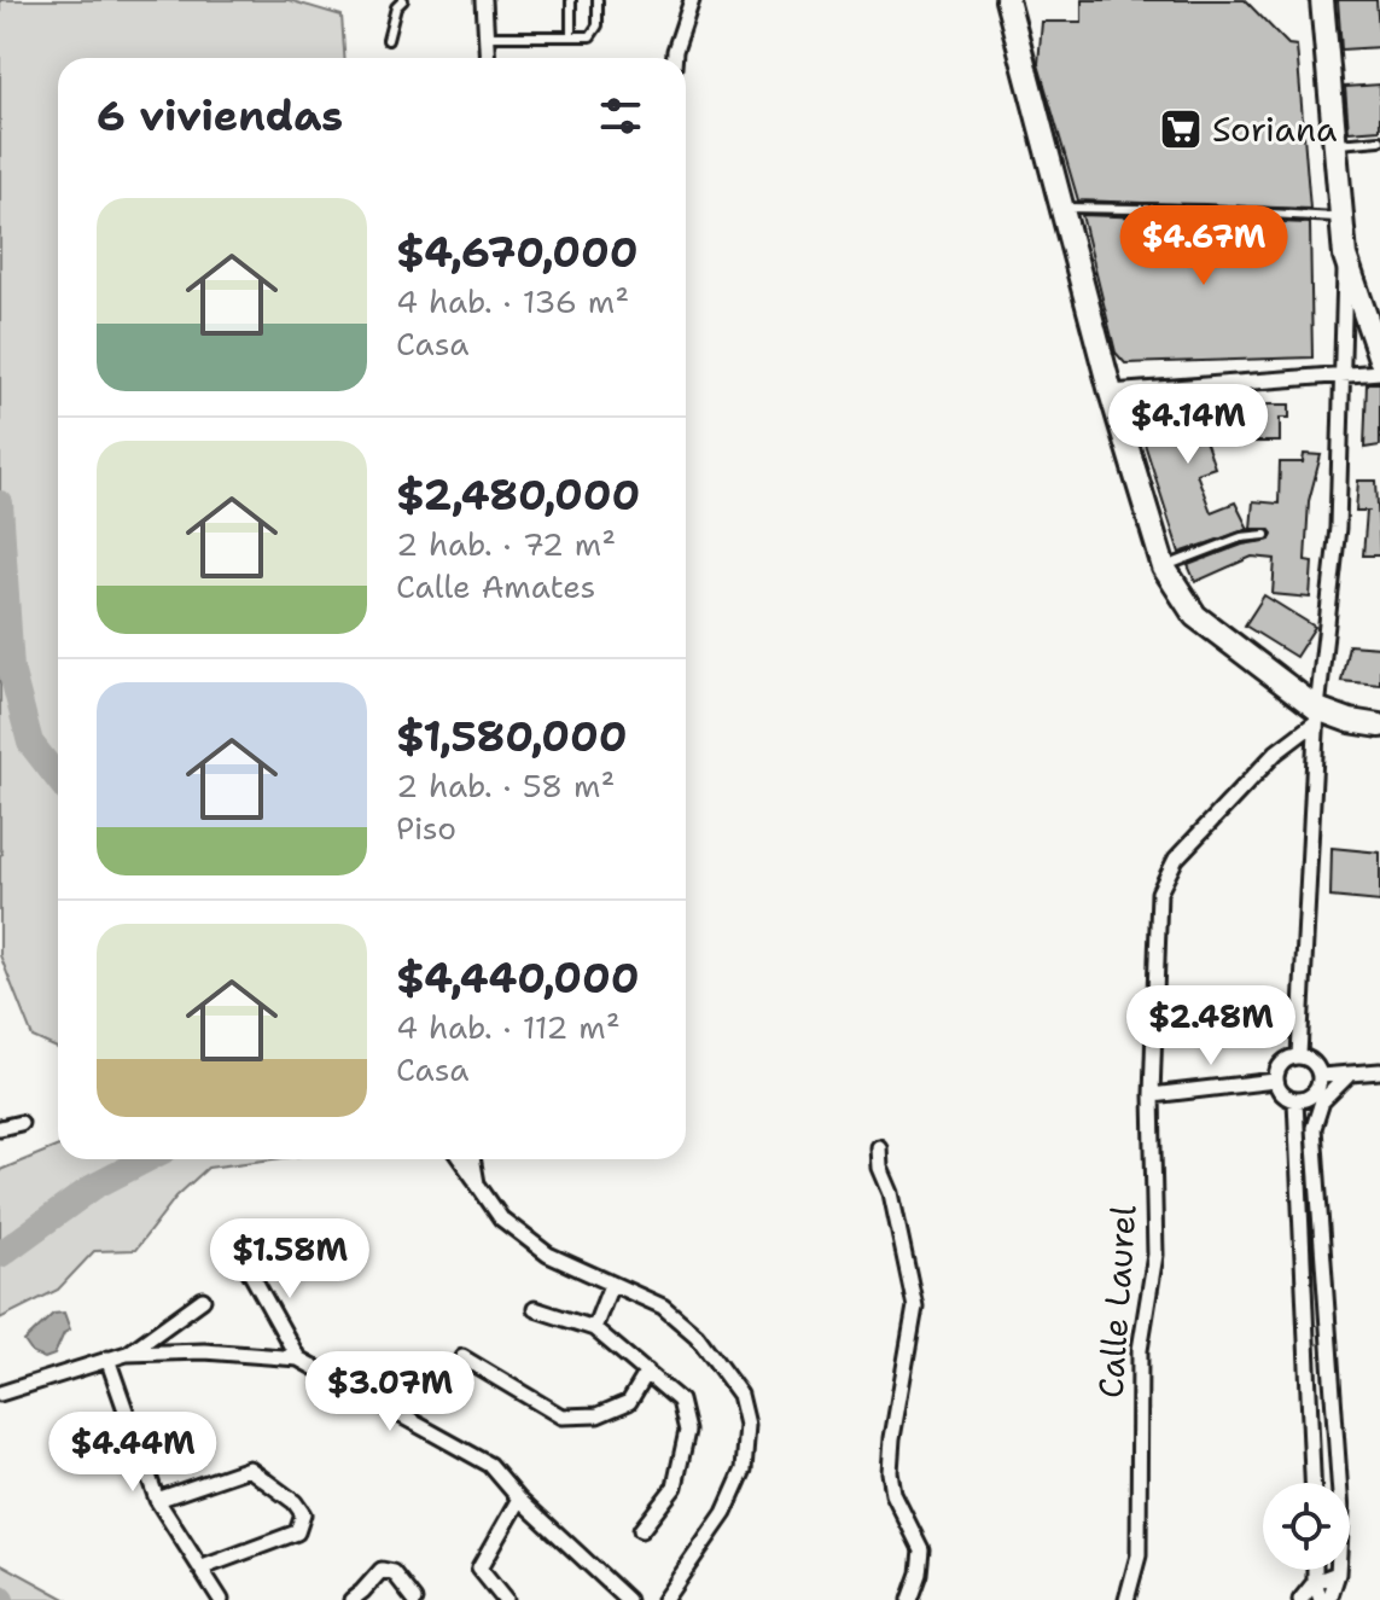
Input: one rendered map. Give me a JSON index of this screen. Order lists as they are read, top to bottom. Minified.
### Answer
{"streets":{"street":["Calle Laurel"]},"places":{"supermarket":["Soriana"]},"page":{"heading":"6 viviendas","list":[{"name":"$4,670,000","note":"4 hab. · 136 m² · Casa"},{"name":"$2,480,000","note":"2 hab. · 72 m² · Calle Amates"},{"name":"$1,580,000","note":"2 hab. · 58 m² · Piso"},{"name":"$4,440,000","note":"4 hab. · 112 m² · Casa"}],"price":["$4.67M","$4.14M","$2.48M","$1.58M","$3.07M","$4.44M"]}}
